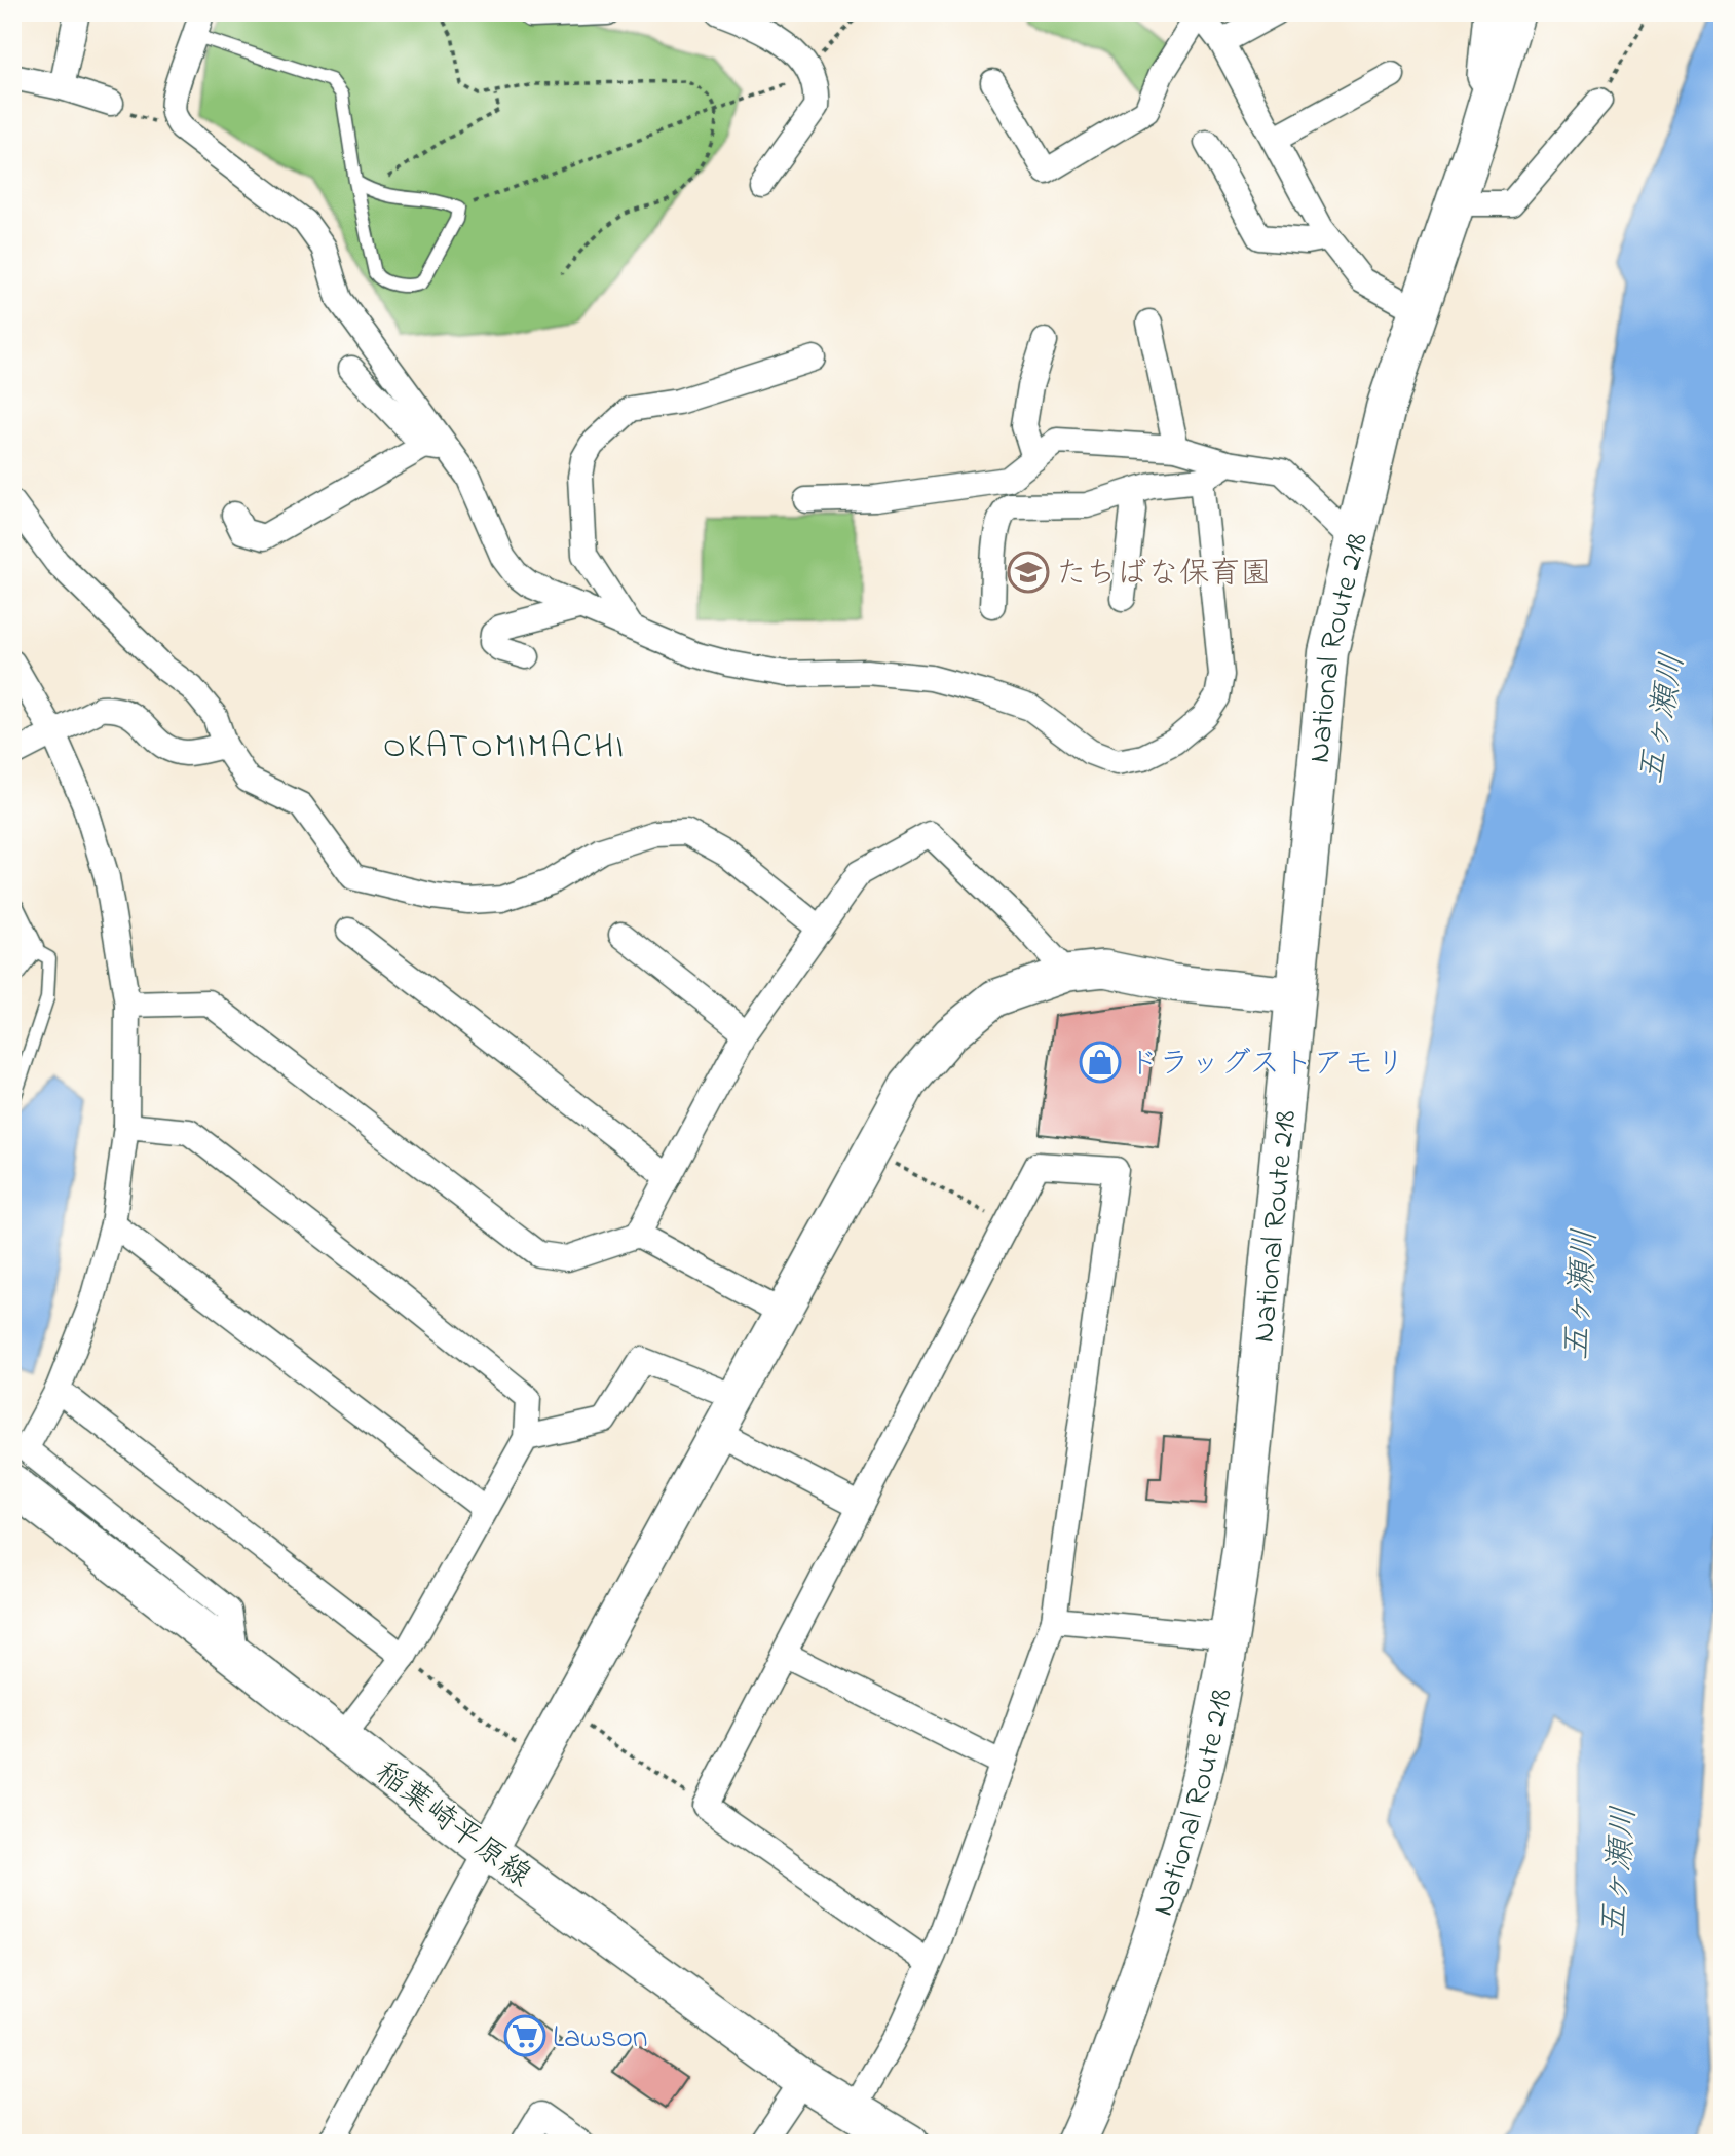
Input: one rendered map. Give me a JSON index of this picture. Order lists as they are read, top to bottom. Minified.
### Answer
{"streets":{"main road":["National Route 218","稲葉崎平原線"]},"districts":["OKATOMIMACHI"],"water":["五ヶ瀬川"],"places":{"school or university":["たちばな保育園"],"shop":["ドラッグストアモリ"],"supermarket":["Lawson"]}}
